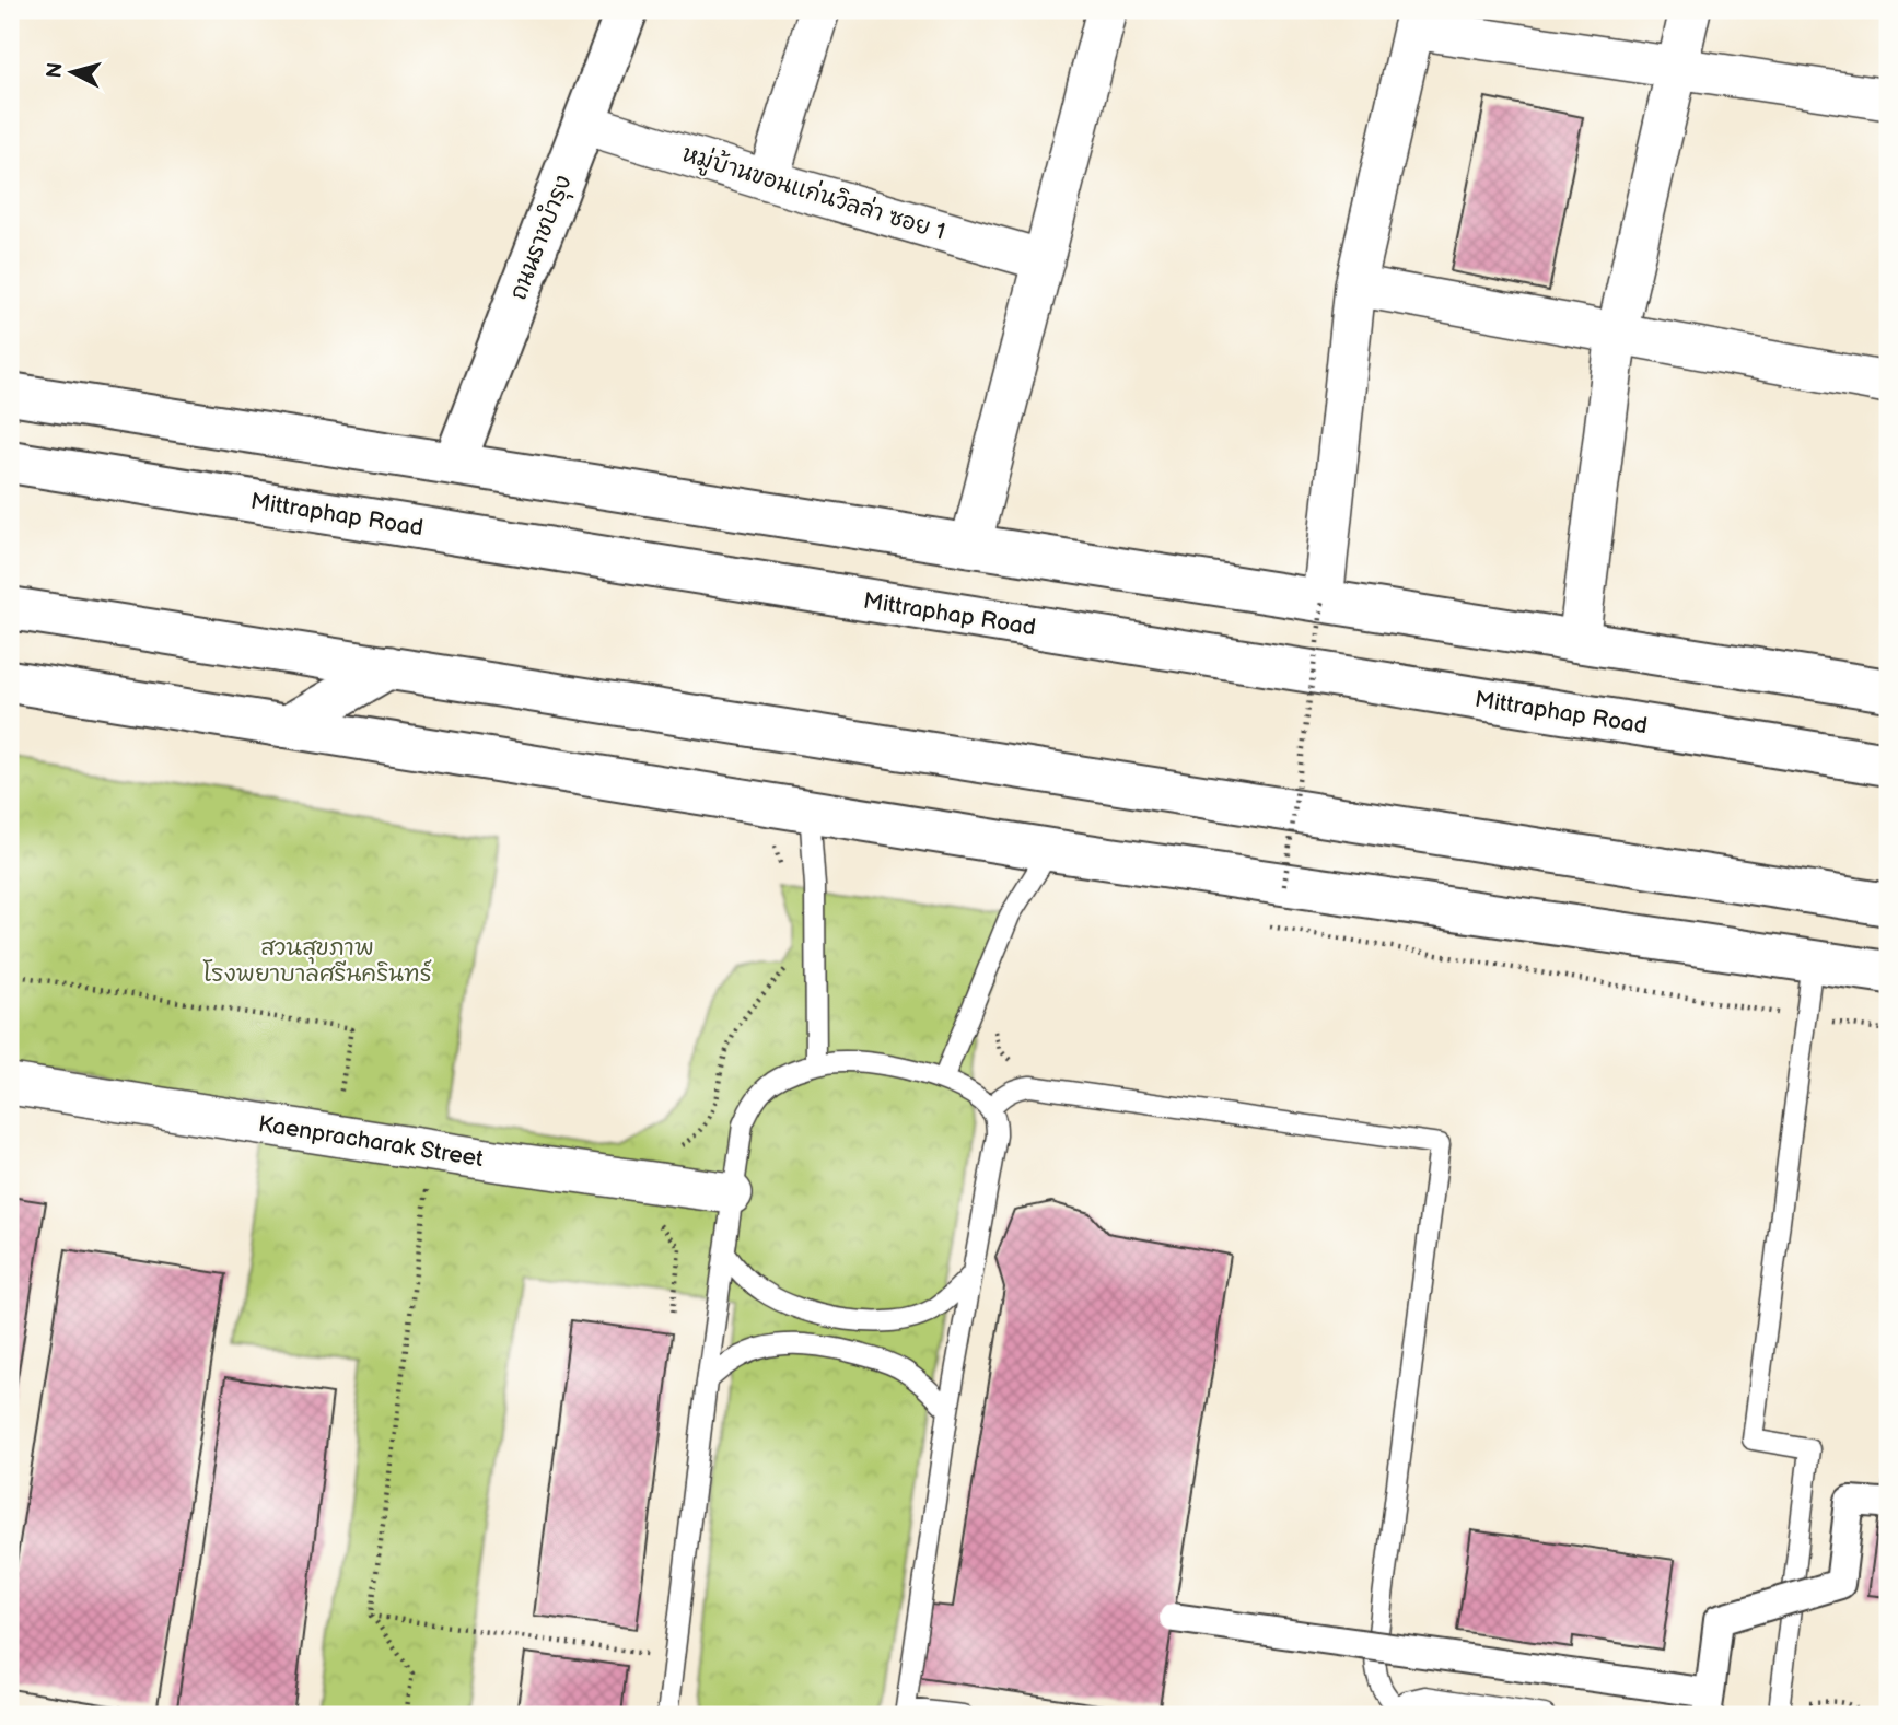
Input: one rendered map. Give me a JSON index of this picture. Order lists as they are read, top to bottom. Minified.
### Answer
{"streets":{"main road":["ถนนราชบำรุง","Mittraphap Road"],"street":["หมู่บ้านขอนแก่นวิลล่า ซอย 1","Kaenpracharak Street"]},"crossings":[["หมู่บ้านขอนแก่นวิลล่า ซอย 1","ถนนราชบำรุง"]],"parks":["สวนสุขภาพ โรงพยาบาลศรีนครินทร์"],"north":"left"}
